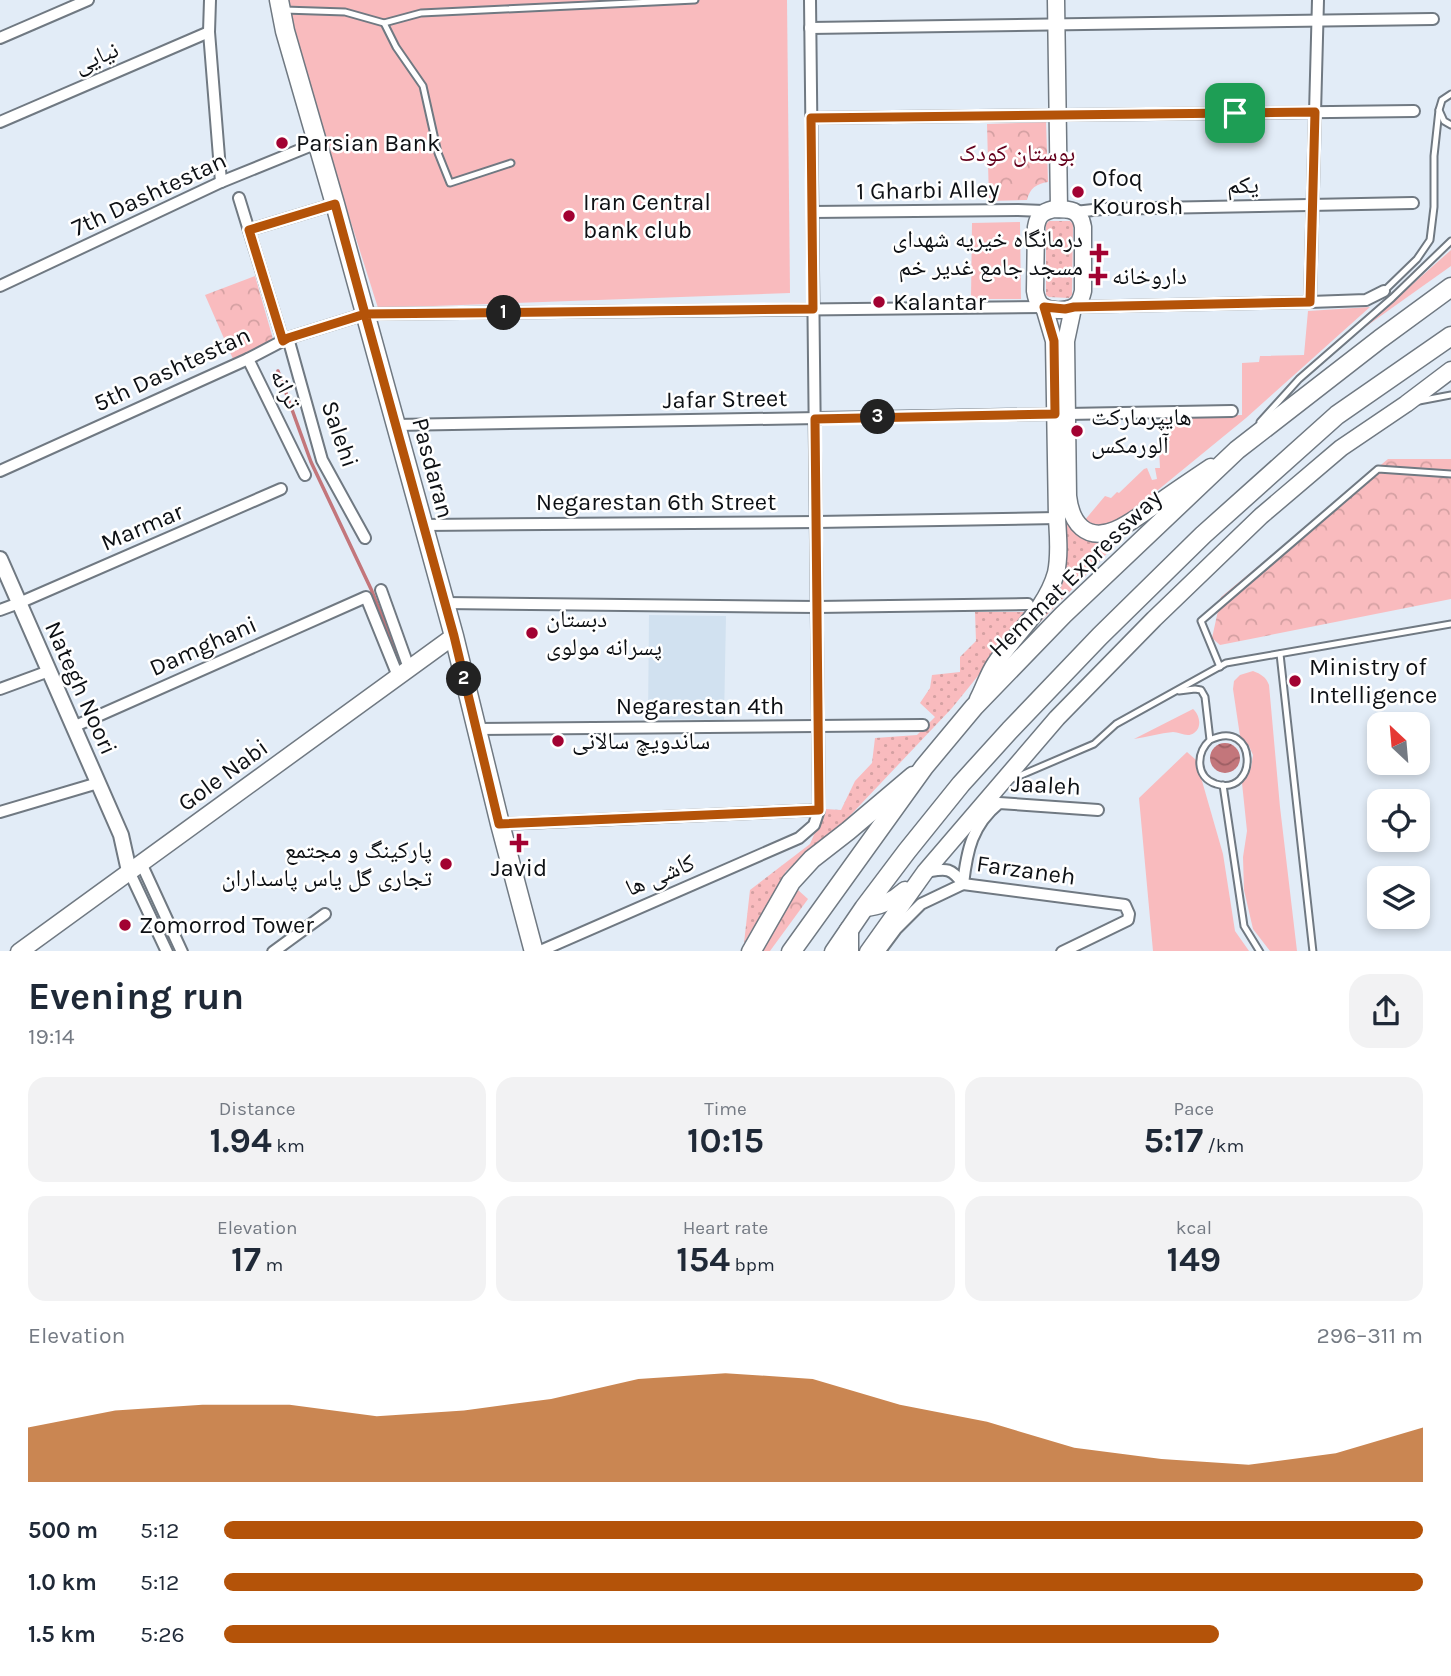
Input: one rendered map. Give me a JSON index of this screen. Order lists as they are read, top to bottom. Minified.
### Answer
{"streets":{"main road":["Pasdaran","Hemmat Expressway","Gole Nabi"],"street":["نیایی","یکم","1 Gharbi Alley","7th Dashtestan","5th Dashtestan","ترانه","Jafar Street","Salehi","Negarestan 6th Street","Marmar","Damghani","Nategh Noori","Negarestan 4th","Jaaleh","Farzaneh","کاشی ها"]},"crossings":[["7th Dashtestan","Pasdaran"],["5th Dashtestan","ترانه"],["5th Dashtestan","Salehi"],["5th Dashtestan","Pasdaran"],["Jafar Street","Pasdaran"],["Pasdaran","Negarestan 6th Street"],["Pasdaran","Negarestan 4th"],["Pasdaran","Gole Nabi"],["Pasdaran","کاشی ها"],["Marmar","Nategh Noori"],["Damghani","Nategh Noori"],["Damghani","Gole Nabi"],["Nategh Noori","Gole Nabi"],["Jaaleh","Farzaneh"]],"parks":["بوستان کودک"],"places":{"other":["Parsian Bank","Ofoq Kourosh","Iran Central bank club","Kalantar","هایپرمارکت آلورمکس","دبستان پسرانه مولوی","Ministry of Intelligence","ساندویچ سالانی","پارکینگ و مجتمع تجاری گل یاس پاسداران","Zomorrod Tower"],"health":["درمانگاه خیریه شهدای مسجد جامع غدیر خم","داروخانه","Javid"]},"north":"top left","page":{"pins":["1","3","2"],"heading":["Evening run","19:14"],"stats":[["Distance","1.94 km"],["Time","10:15"],["Pace","5:17 /km"],["Elevation","17 m"],["Heart rate","154 bpm"],["kcal","149"]],"chart":["Elevation","296–311 m"],"list":[{"name":"500 m","note":"5:12"},{"name":"1.0 km","note":"5:12"},{"name":"1.5 km","note":"5:26"}]}}
